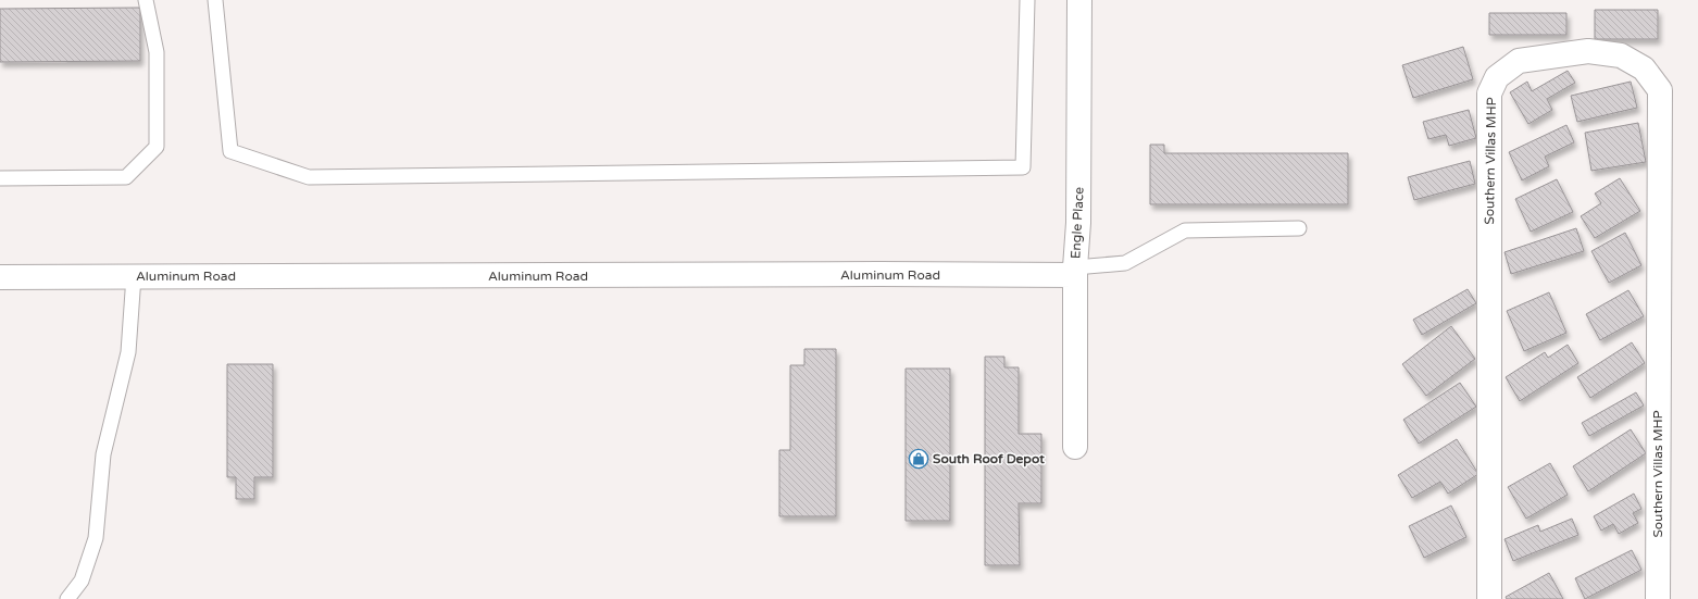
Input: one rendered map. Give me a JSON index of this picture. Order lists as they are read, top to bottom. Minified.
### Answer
{"streets":{"street":["Southern Villas MHP","Engle Place","Aluminum Road"]},"crossings":[["Engle Place","Aluminum Road"]],"places":{"shop":["South Roof Depot"]}}
